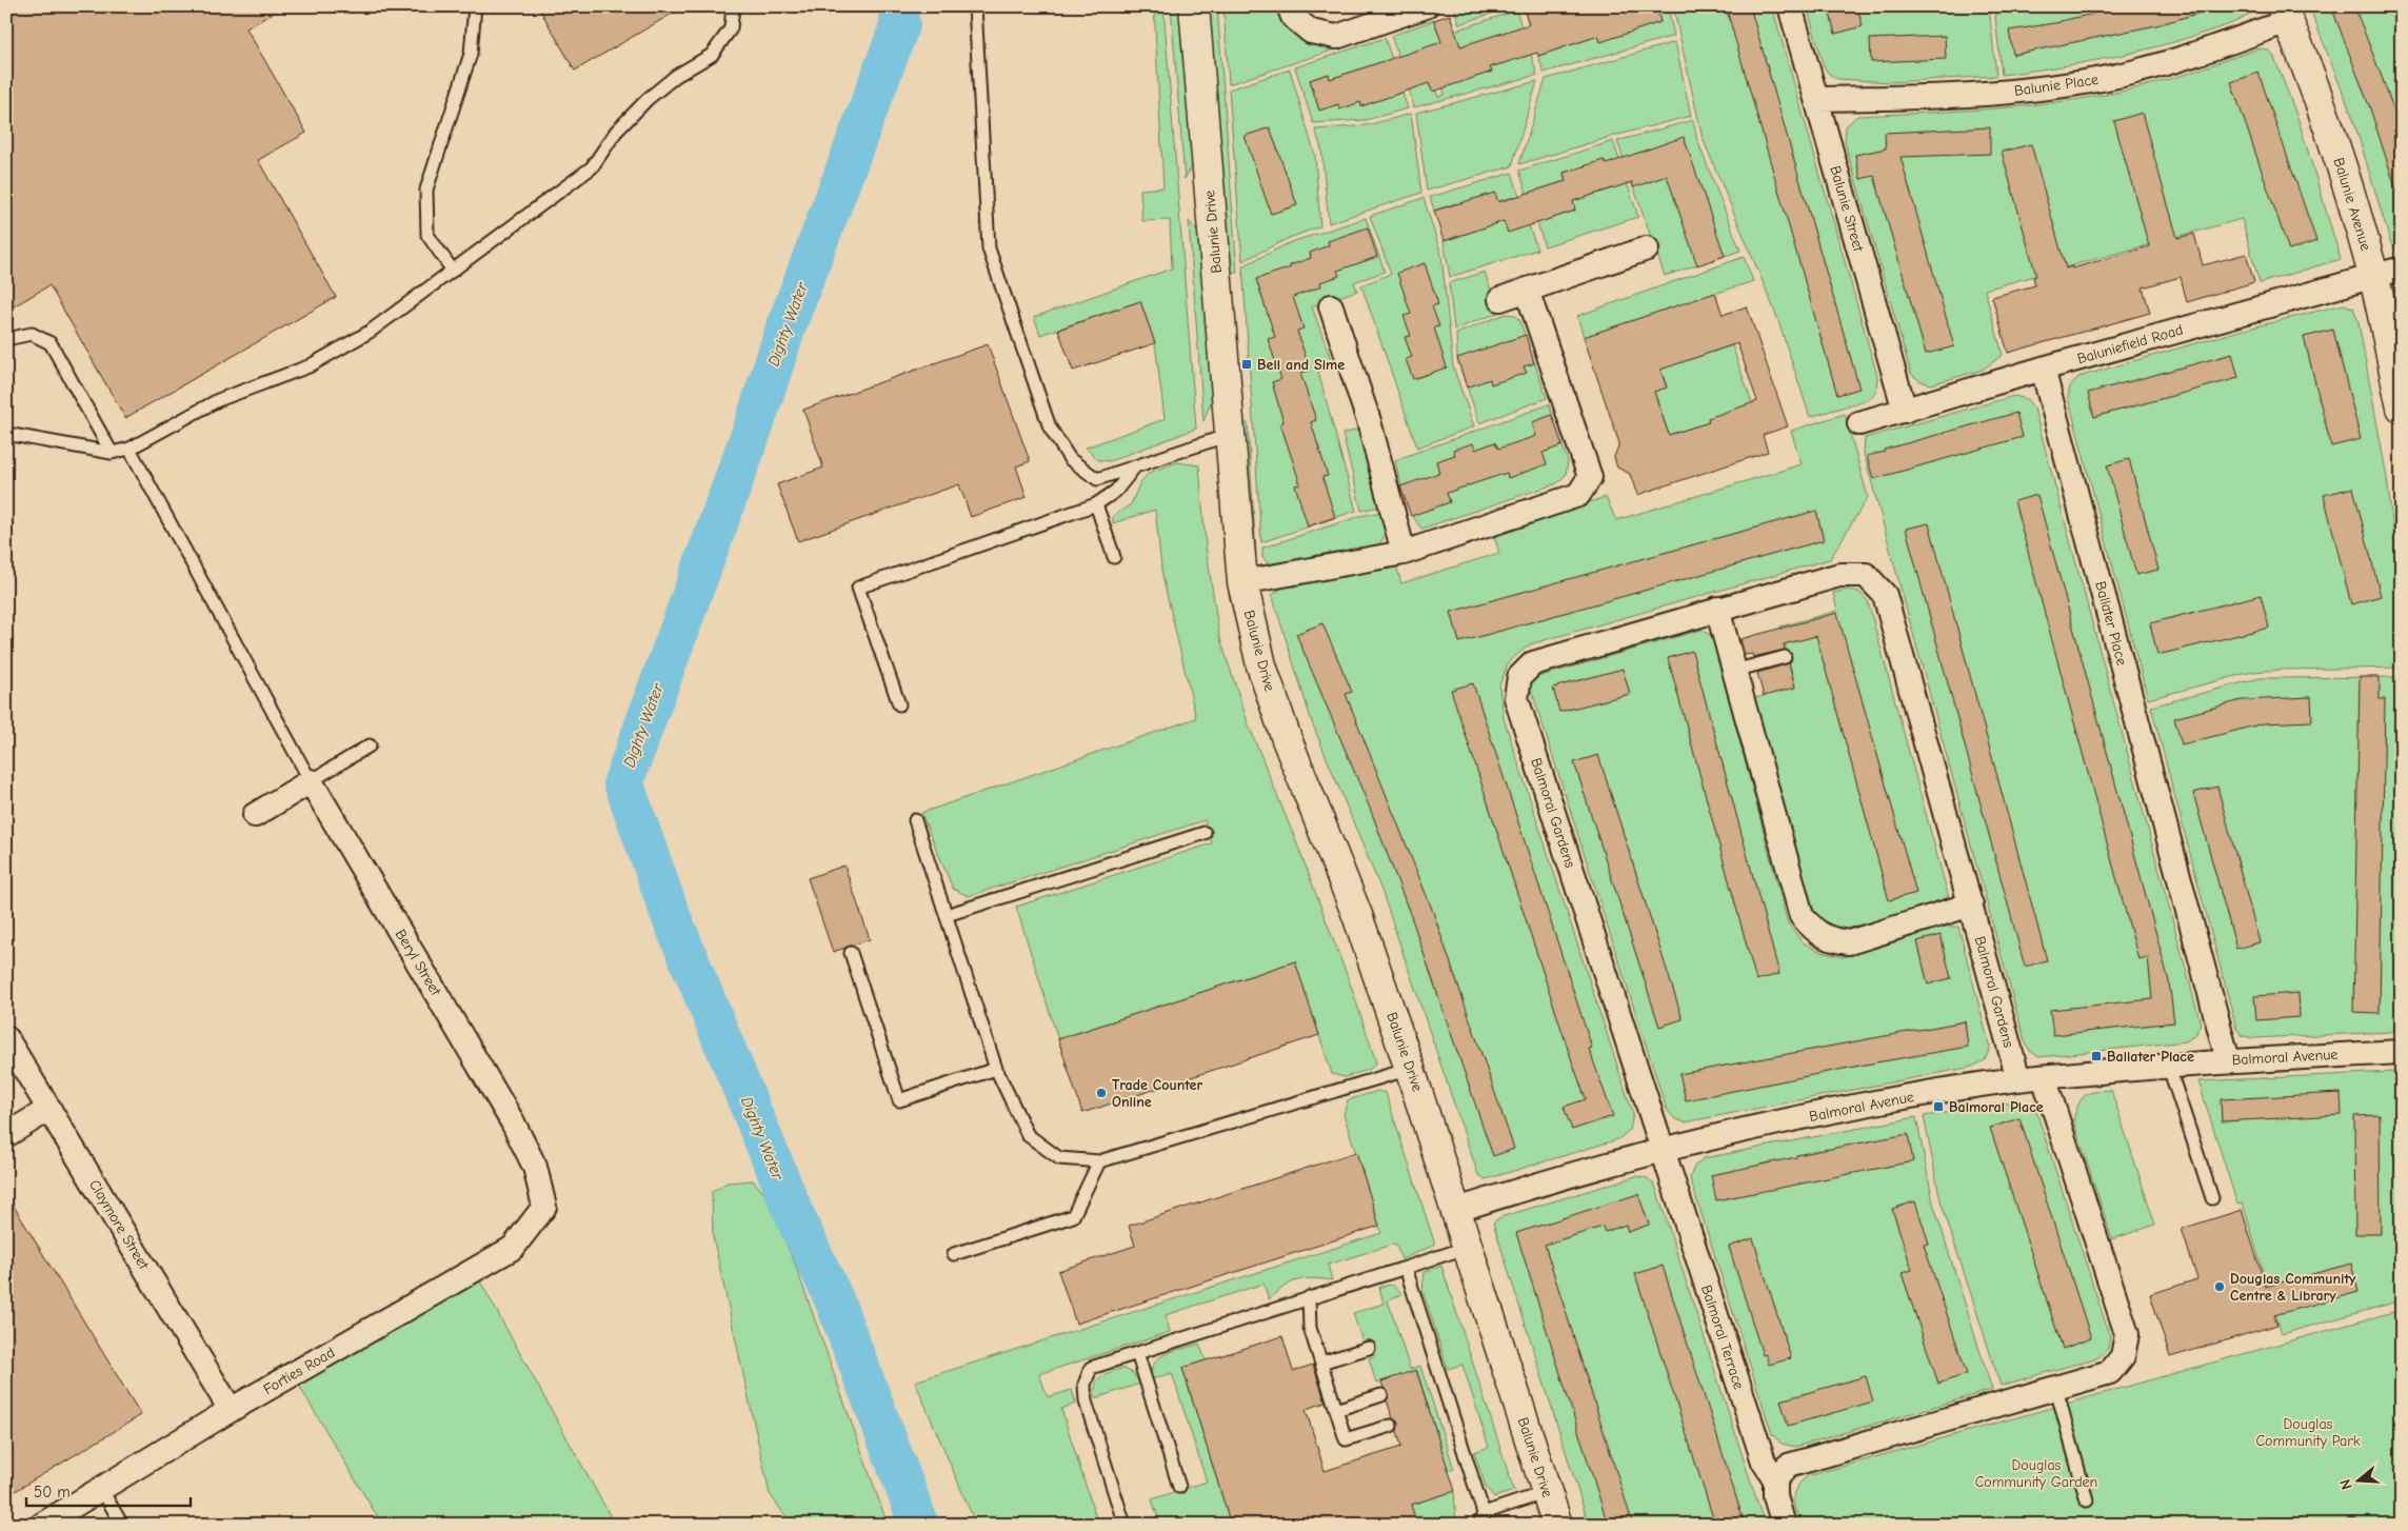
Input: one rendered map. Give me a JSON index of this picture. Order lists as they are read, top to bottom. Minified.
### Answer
{"streets":{"street":["Balunie Place","Balunie Avenue","Balunie Street","Balunie Drive","Baluniefield Road","Ballater Place","Balmoral Gardens","Beryl Street","Balmoral Avenue","Claymore Street","Balmoral Terrace","Forties Road"]},"crossings":[["Balunie Place","Balunie Avenue"],["Balunie Place","Balunie Street"],["Balunie Avenue","Baluniefield Road"],["Balunie Street","Baluniefield Road"],["Balunie Drive","Balmoral Avenue"],["Baluniefield Road","Ballater Place"],["Ballater Place","Balmoral Avenue"],["Balmoral Gardens","Balmoral Avenue"],["Balmoral Gardens","Balmoral Terrace"],["Beryl Street","Forties Road"],["Balmoral Avenue","Balmoral Terrace"],["Claymore Street","Forties Road"]],"water":["Dighty Water"],"parks":["Douglas Community Park","Douglas Community Garden"],"places":{"transit":["Bell and Sime","Ballater Place","Balmoral Place"],"other":["Trade Counter Online","Douglas Community Centre & Library"]},"scale_bar":"50 m","north":"left"}
